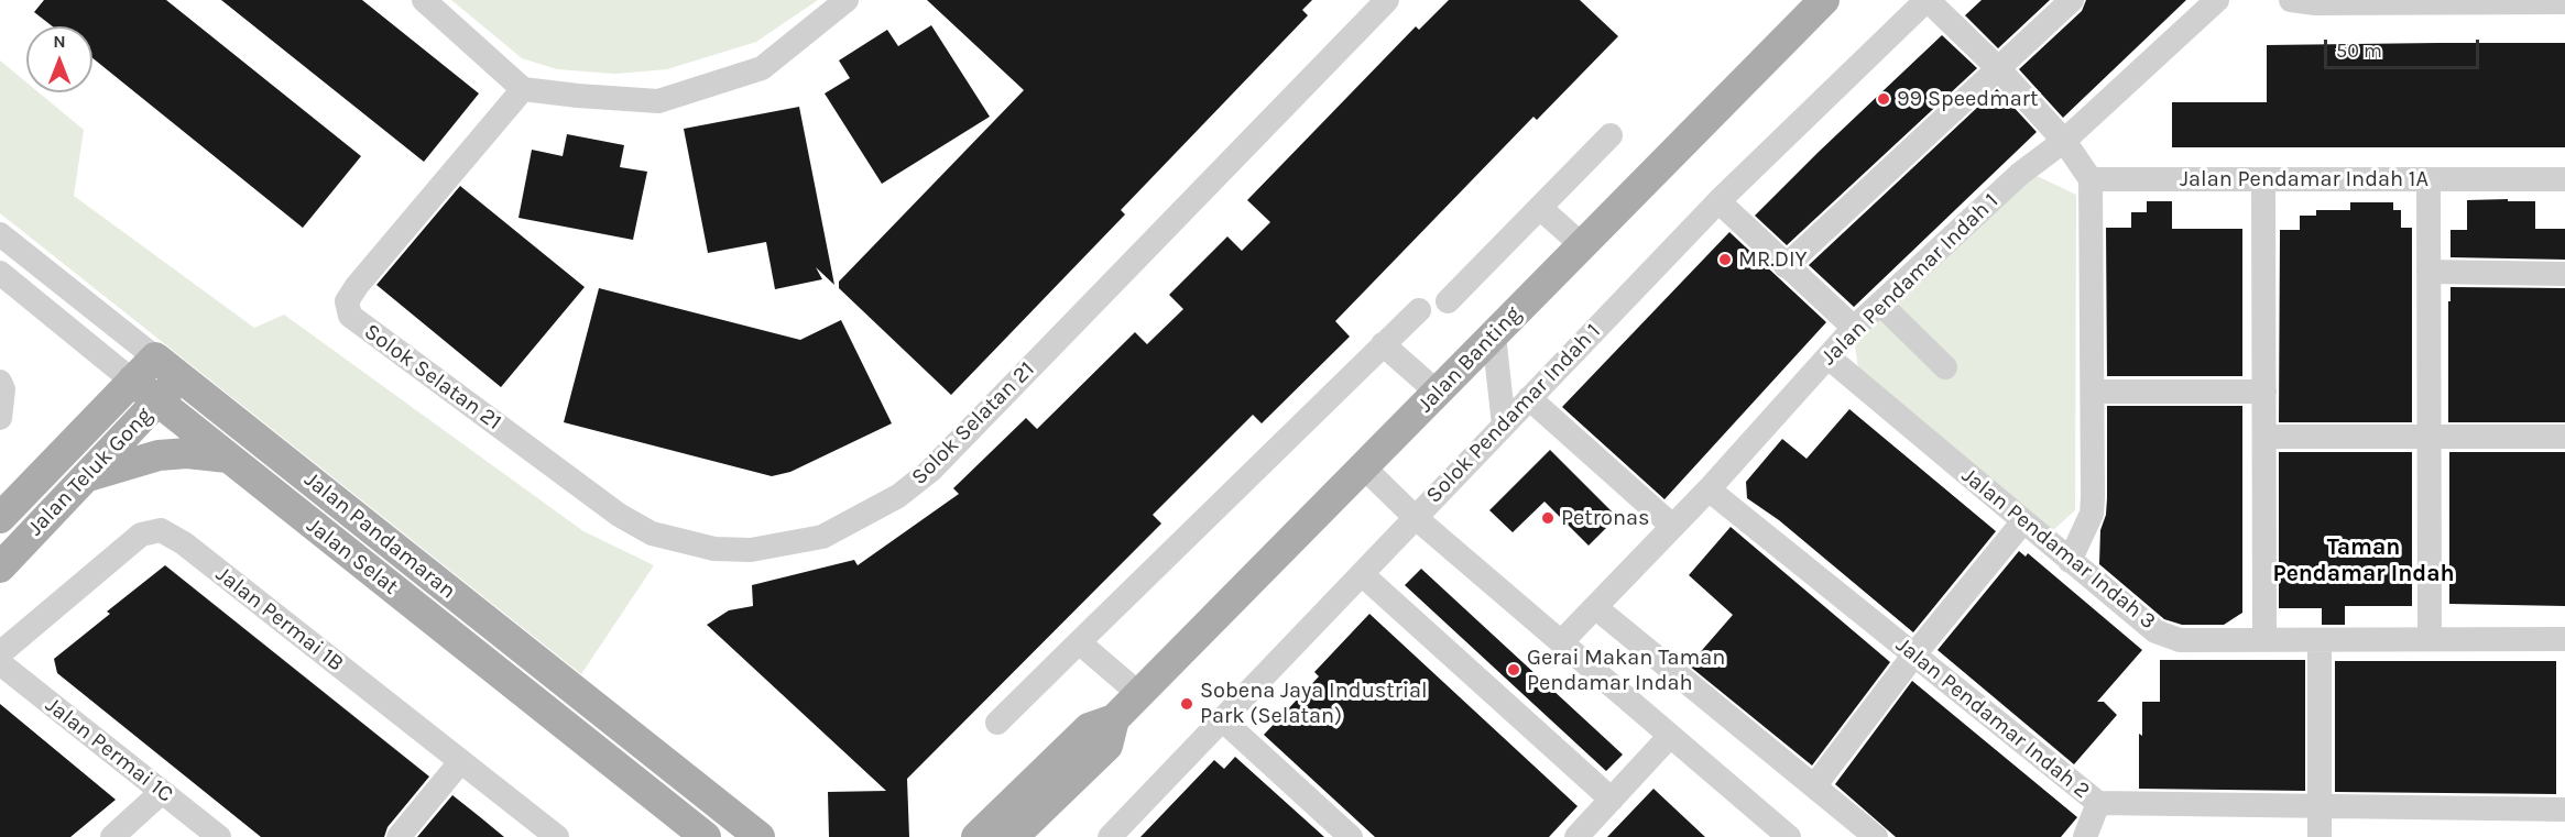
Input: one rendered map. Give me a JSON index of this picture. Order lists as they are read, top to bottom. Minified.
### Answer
{"streets":{"main road":["Jalan Banting","Jalan Teluk Gong","Jalan Pandamaran","Jalan Selat"],"street":["Jalan Pendamar Indah 1A","Jalan Pendamar Indah 1","Solok Selatan 21","Solok Pendamar Indah 1","Jalan Pendamar Indah 3","Jalan Permai 1B","Jalan Pendamar Indah 2","Jalan Permai 1C"]},"crossings":[["Jalan Pendamar Indah 1","Jalan Pendamar Indah 3"],["Jalan Pendamar Indah 1","Jalan Pendamar Indah 2"],["Jalan Teluk Gong","Jalan Pandamaran"],["Jalan Teluk Gong","Jalan Selat"]],"districts":["Taman Pendamar Indah"],"places":["99 Speedmart","MR.DIY","Petronas","Gerai Makan Taman Pendamar Indah","Sobena Jaya Industrial Park (Selatan)"],"scale_bar":"50 m","north":"top"}
